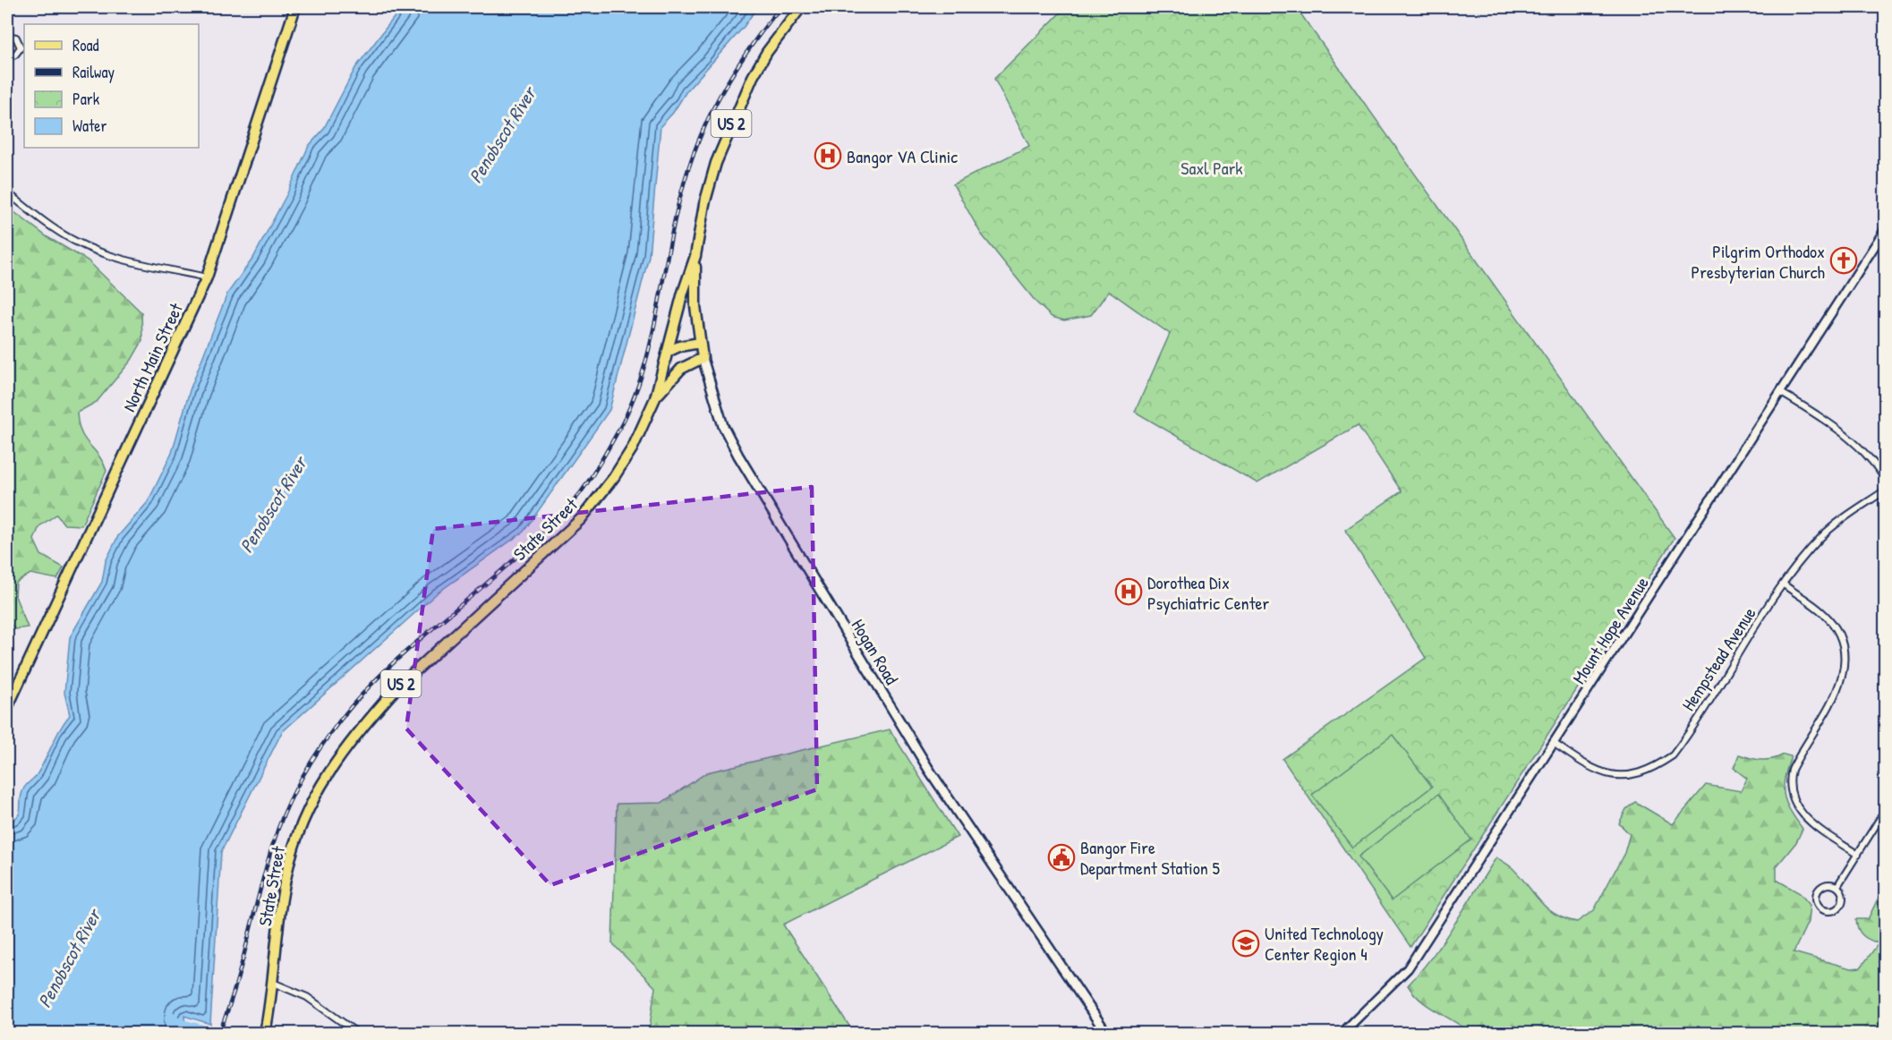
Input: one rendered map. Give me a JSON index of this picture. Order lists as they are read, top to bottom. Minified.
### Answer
{"streets":{"main road":["US 2","North Main Street","State Street","Hogan Road"],"street":["Mount Hope Avenue","Hempstead Avenue"]},"crossings":[["State Street","Hogan Road"],["Mount Hope Avenue","Hempstead Avenue"]],"water":["Penobscot River"],"parks":["Saxl Park"],"places":{"hospital":["Bangor VA Clinic","Dorothea Dix Psychiatric Center"],"church":["Pilgrim Orthodox Presbyterian Church"],"public building":["Bangor Fire Department Station 5"],"school or university":["United Technology Center Region 4"]},"legend":["Road","Railway","Park","Water"]}
